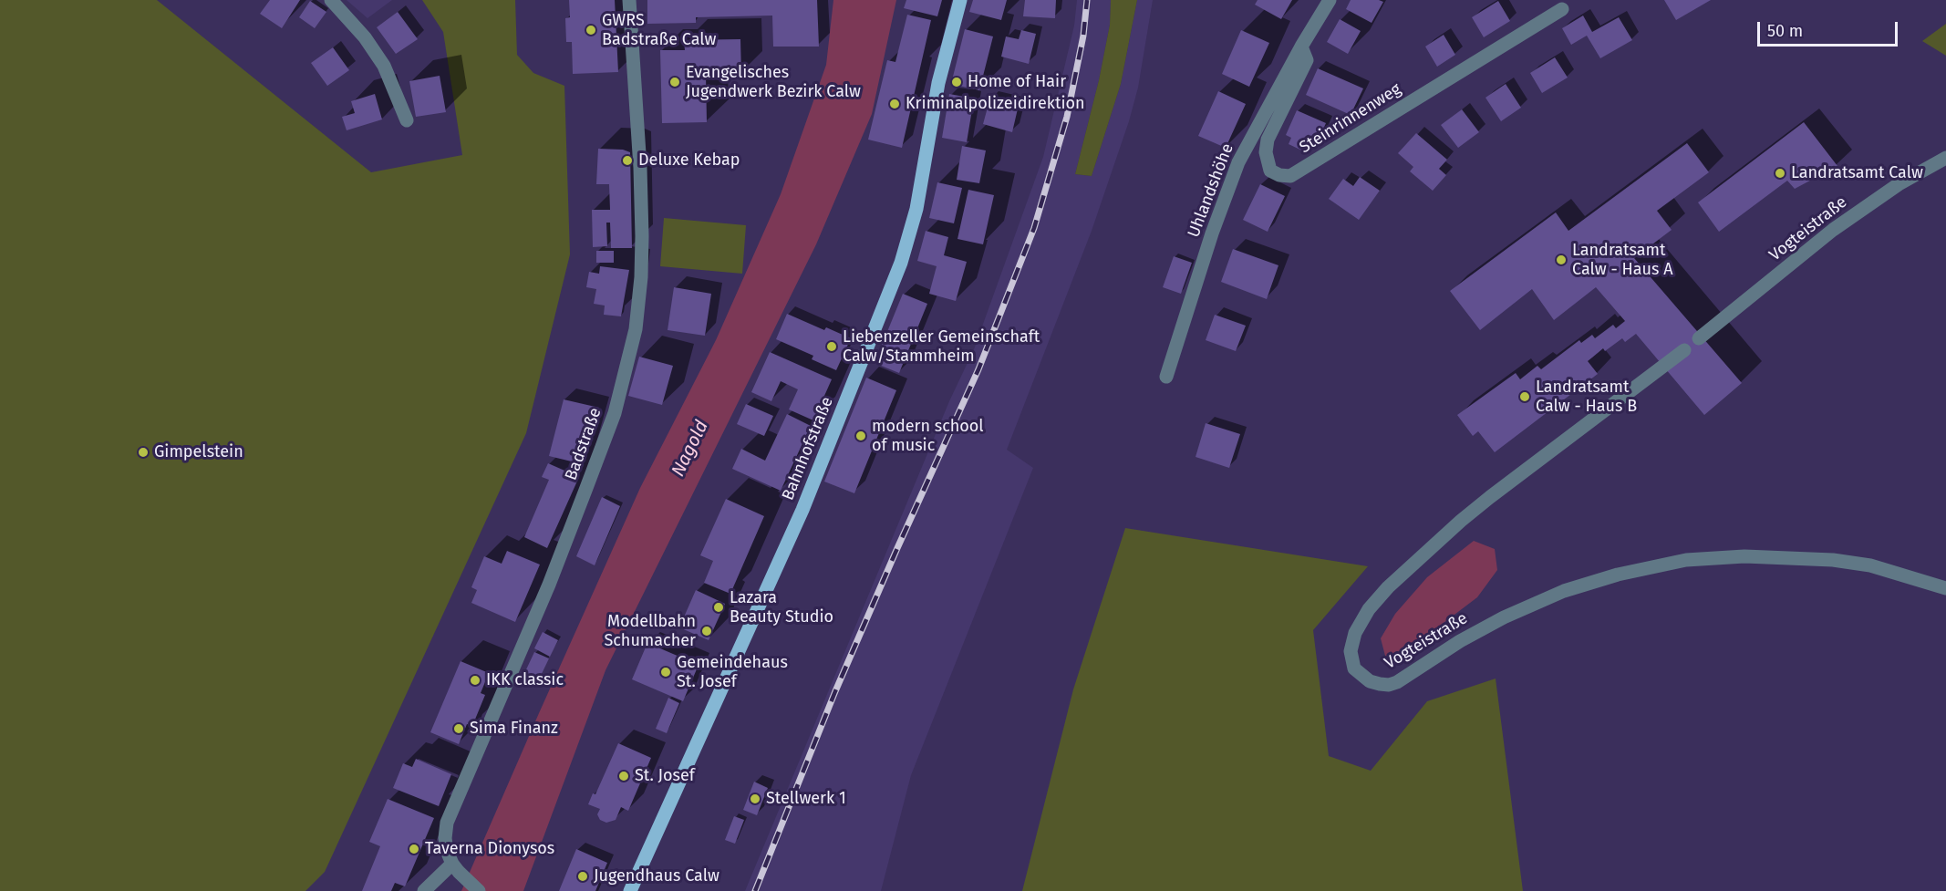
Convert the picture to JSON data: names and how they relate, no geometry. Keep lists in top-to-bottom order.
{
  "streets": {
    "main road": ["Bahnhofstraße"],
    "street": [
      "Steinrinnenweg",
      "Uhlandshöhe",
      "Vogteistraße",
      "Badstraße"
    ]
  },
  "crossings": [
    ["Steinrinnenweg", "Uhlandshöhe"]
  ],
  "water": ["Nagold"],
  "places": [
    "GWRS Badstraße Calw",
    "Evangelisches Jugendwerk Bezirk Calw",
    "Home of Hair",
    "Kriminalpolizeidirektion",
    "Deluxe Kebap",
    "Landratsamt Calw",
    "Landratsamt Calw - Haus A",
    "Liebenzeller Gemeinschaft Calw/Stammheim",
    "Landratsamt Calw - Haus B",
    "modern school of music",
    "Gimpelstein",
    "Lazara Beauty Studio",
    "Modellbahn Schumacher",
    "Gemeindehaus St. Josef",
    "IKK classic",
    "Sima Finanz",
    "St. Josef",
    "Stellwerk 1",
    "Taverna Dionysos",
    "Jugendhaus Calw"
  ],
  "scale_bar": "50 m"
}
